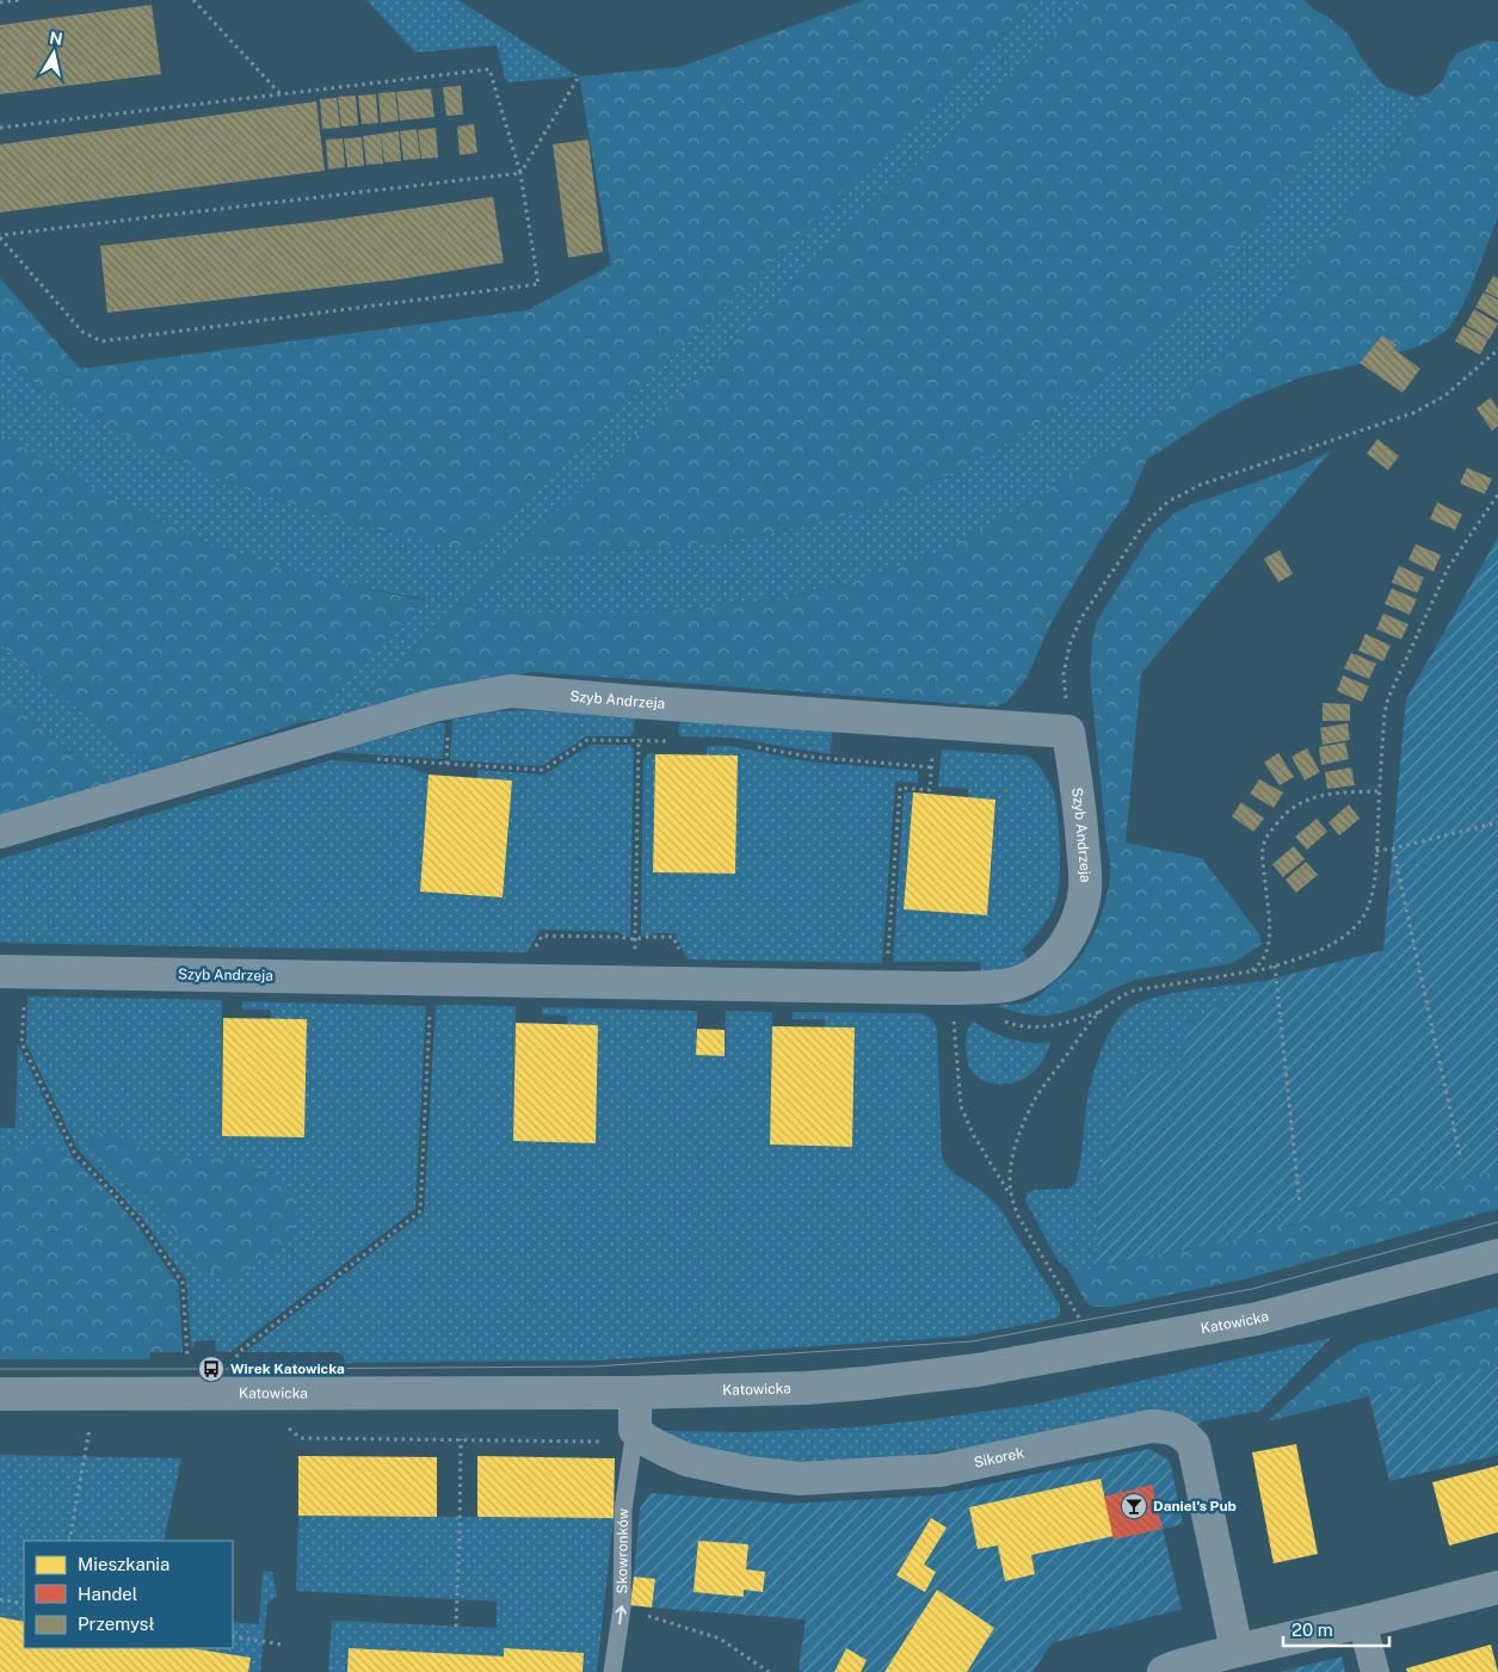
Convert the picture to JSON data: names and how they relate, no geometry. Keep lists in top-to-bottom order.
{
  "streets": {
    "street": ["Szyb Andrzeja", "Katowicka", "Sikorek"],
    "lane": ["Skowronków"]
  },
  "crossings": [
    ["Sikorek", "Skowronków"]
  ],
  "places": {
    "bus stop": ["Wirek Katowicka"],
    "bar": ["Daniel's Pub"]
  },
  "legend": ["Mieszkania", "Handel", "Przemysł"],
  "scale_bar": "20 m",
  "north": "top"
}
